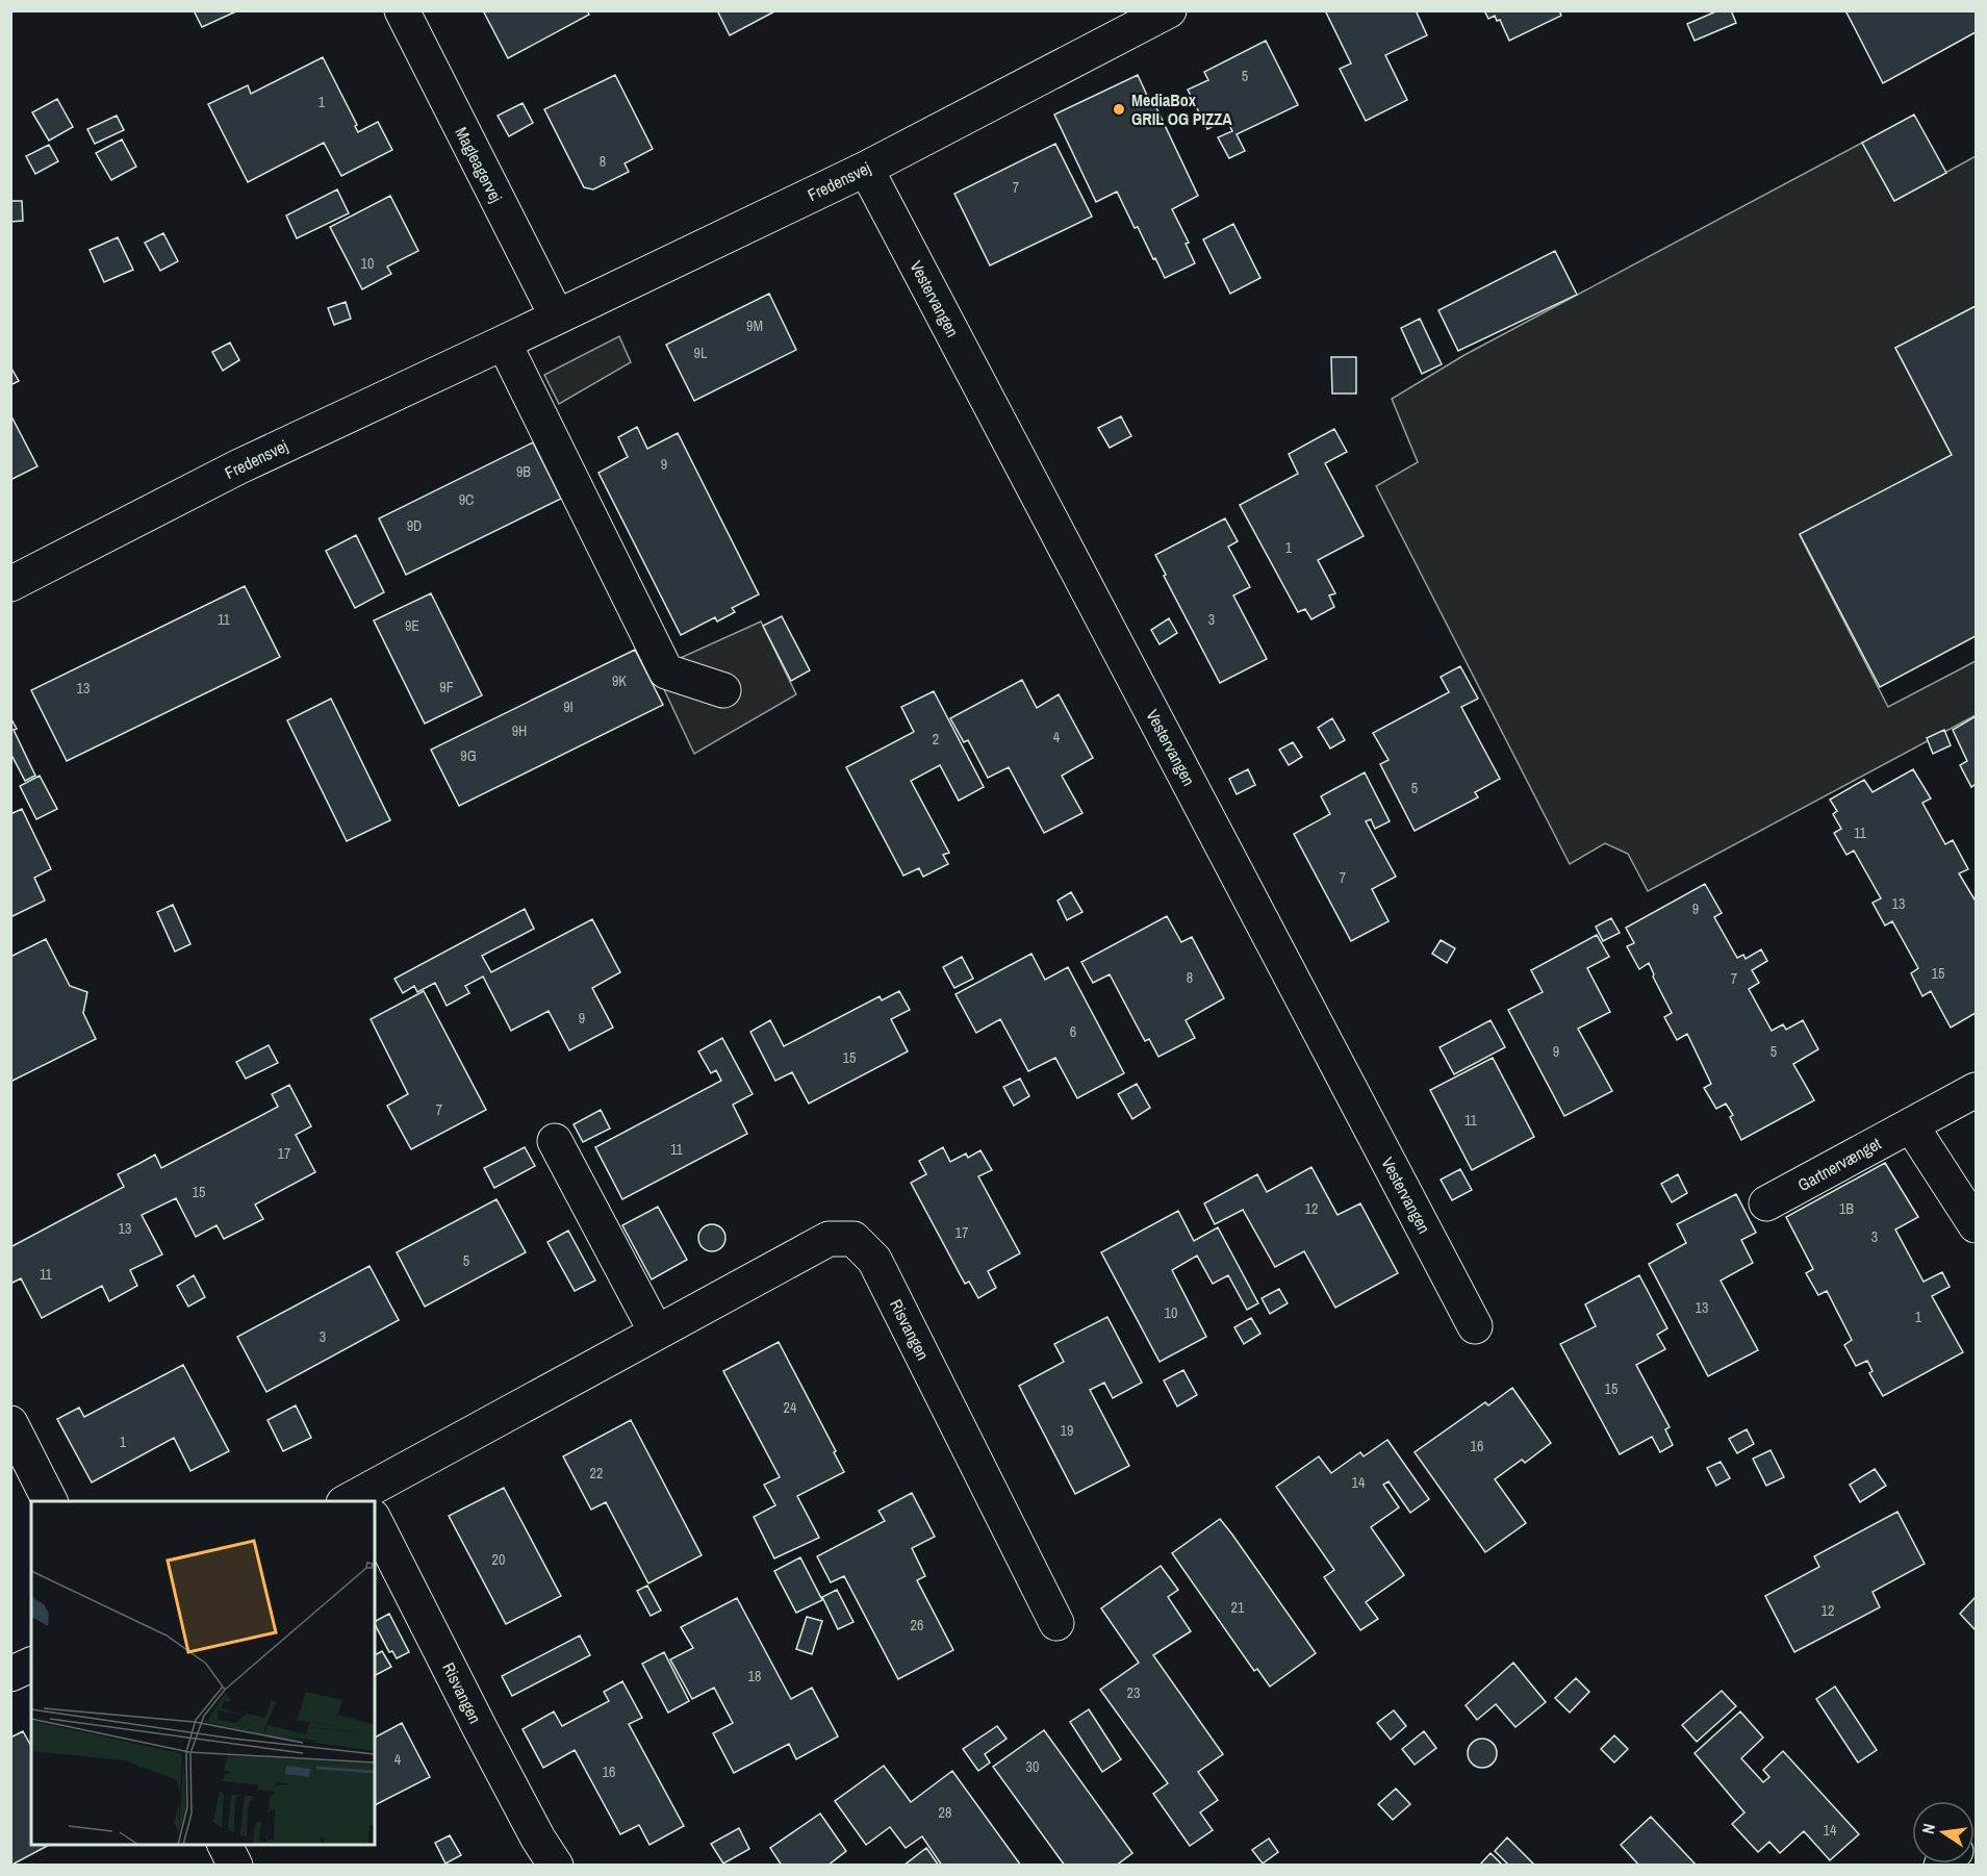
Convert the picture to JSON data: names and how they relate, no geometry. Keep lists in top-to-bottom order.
{
  "streets": {
    "street": [
      "Magleagervej",
      "Fredensvej",
      "Vestervangen",
      "Gartnervænget",
      "Risvangen"
    ]
  },
  "crossings": [
    ["Magleagervej", "Fredensvej"],
    ["Fredensvej", "Vestervangen"]
  ],
  "places": ["MediaBox GRIL OG PIZZA"],
  "house_numbers": [
    "5",
    "1",
    "8",
    "7",
    "10",
    "9M",
    "9L",
    "9",
    "9B",
    "9C",
    "9D",
    "1",
    "11",
    "3",
    "9E",
    "9K",
    "9F",
    "13",
    "9I",
    "9H",
    "4",
    "2",
    "9G",
    "5",
    "11",
    "7",
    "13",
    "9",
    "15",
    "8",
    "7",
    "9",
    "6",
    "9",
    "5",
    "15",
    "7",
    "11",
    "11",
    "17",
    "15",
    "12",
    "1B",
    "13",
    "17",
    "3",
    "5",
    "11",
    "13",
    "10",
    "1",
    "3",
    "15",
    "24",
    "19",
    "1",
    "16",
    "22",
    "14",
    "20",
    "21",
    "12",
    "26",
    "18",
    "23",
    "4",
    "30",
    "16",
    "28",
    "14"
  ],
  "north": "left"
}
